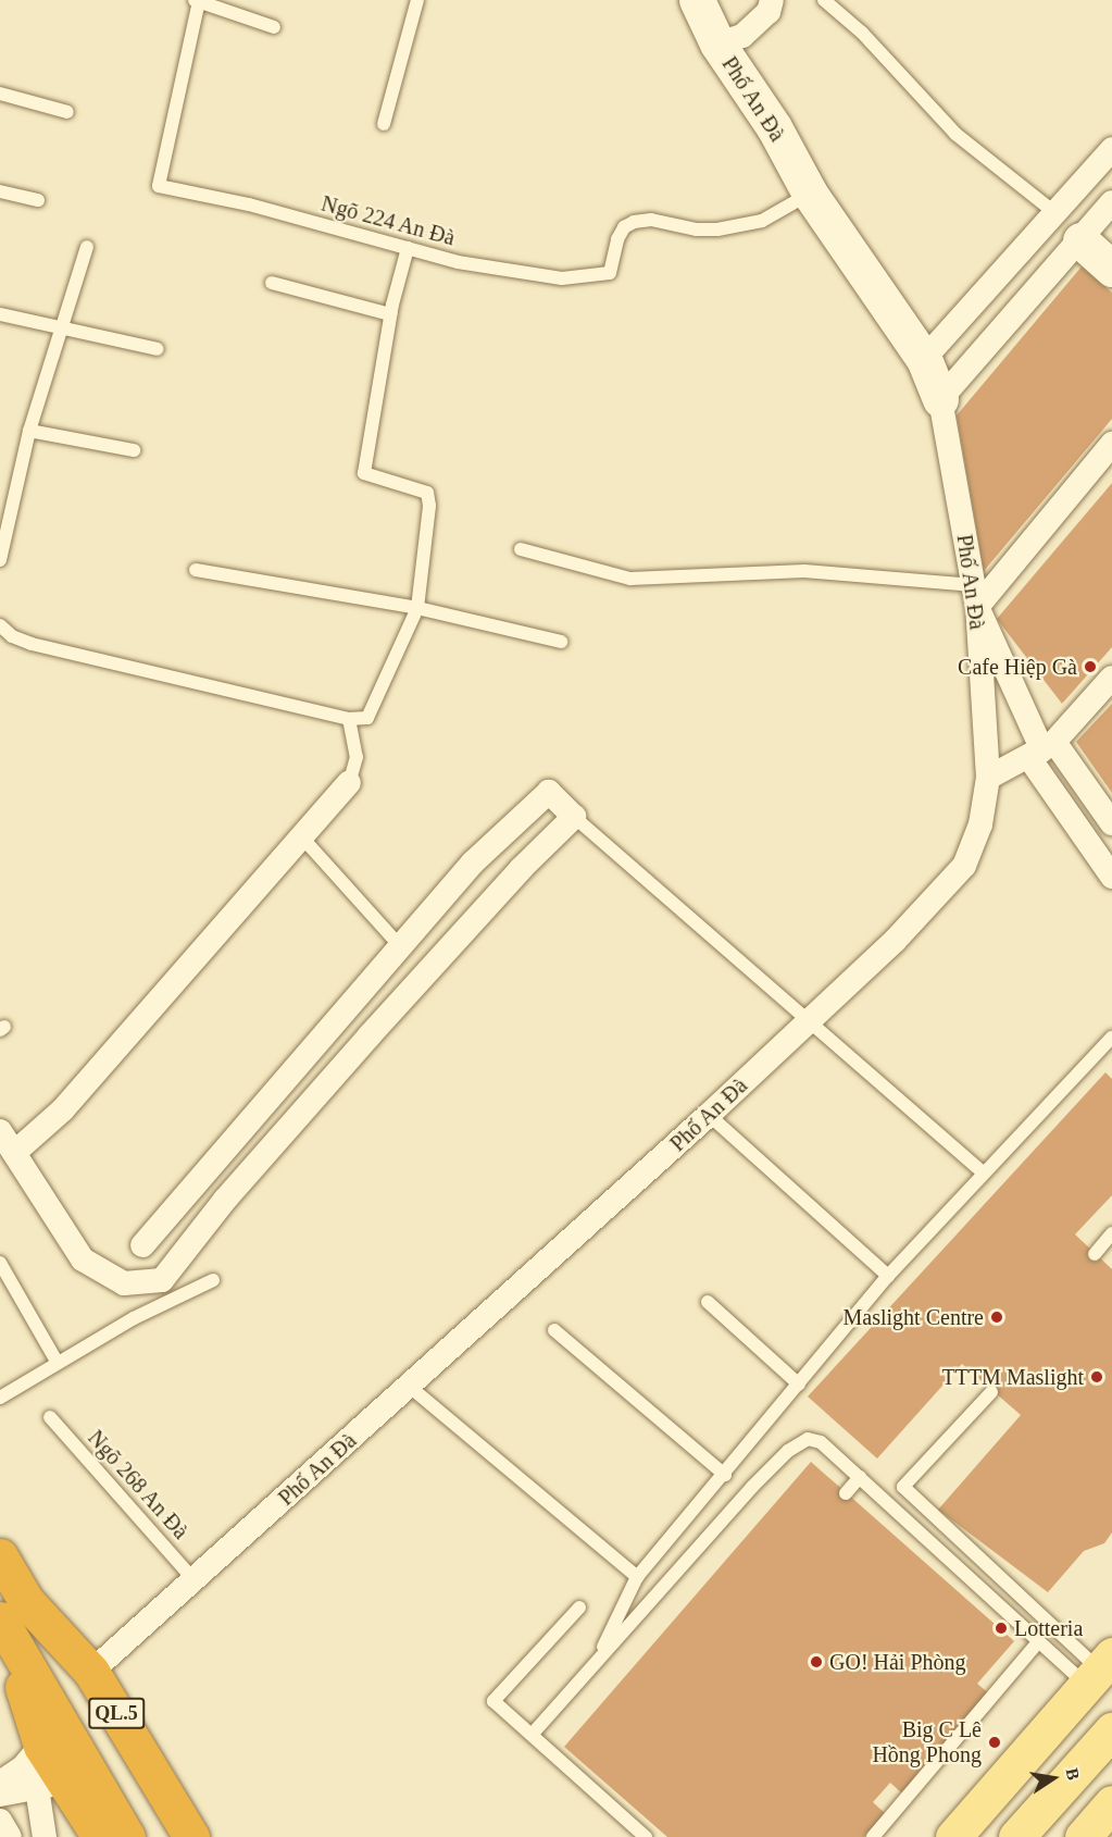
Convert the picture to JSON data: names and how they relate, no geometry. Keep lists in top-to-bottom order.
{
  "streets": {
    "highway": ["QL.5"],
    "street": ["Phố An Đà"],
    "lane": ["Ngõ 224 An Đà", "Ngõ 268 An Đà"]
  },
  "crossings": [
    ["Phố An Đà", "Ngõ 224 An Đà"],
    ["Phố An Đà", "Ngõ 268 An Đà"],
    ["Phố An Đà", "QL.5"]
  ],
  "places": [
    "Cafe Hiệp Gà",
    "Maslight Centre",
    "TTTM Maslight",
    "Lotteria",
    "GO! Hải Phòng",
    "Big C Lê Hồng Phong"
  ],
  "north": "right"
}
